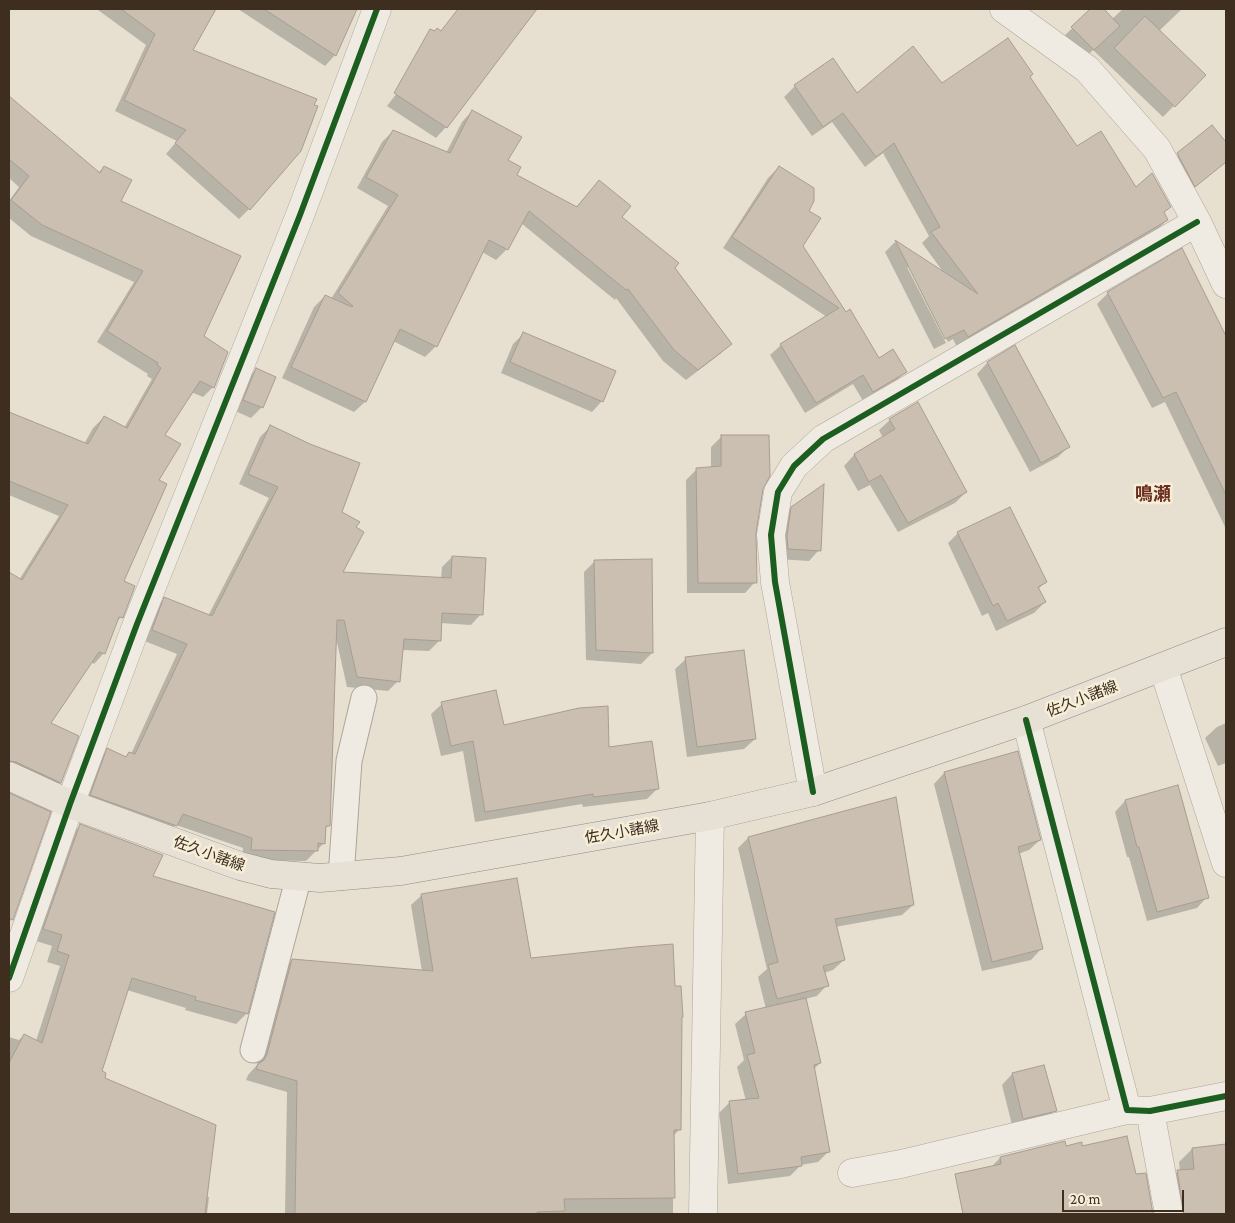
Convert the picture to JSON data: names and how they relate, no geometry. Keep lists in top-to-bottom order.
{
  "streets": {
    "main road": ["佐久小諸線"]
  },
  "districts": ["鳴瀬"],
  "scale_bar": "20 m"
}
